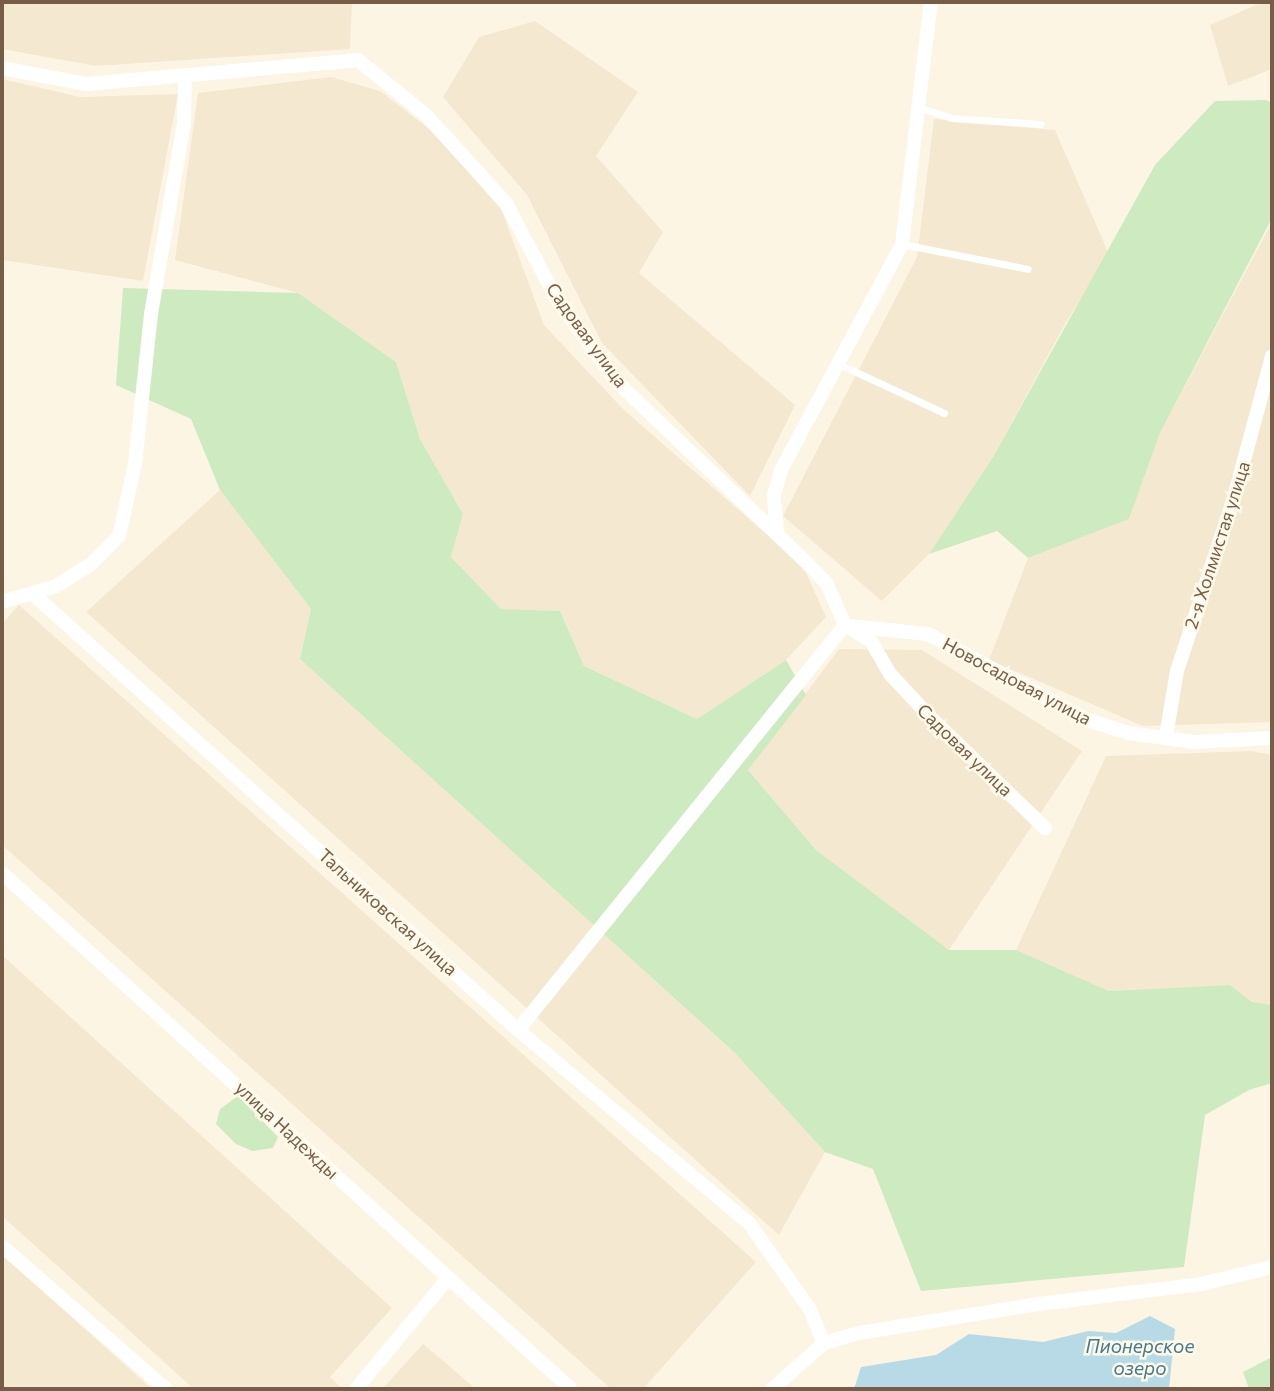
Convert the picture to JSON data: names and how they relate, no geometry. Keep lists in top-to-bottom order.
{
  "streets": {
    "street": [
      "Садовая улица",
      "2-я Холмистая улица",
      "Новосадовая улица",
      "Тальниковская улица",
      "улица Надежды"
    ]
  },
  "crossings": [
    ["Садовая улица", "Новосадовая улица"],
    ["2-я Холмистая улица", "Новосадовая улица"]
  ],
  "water": ["Пионерское озеро"]
}
